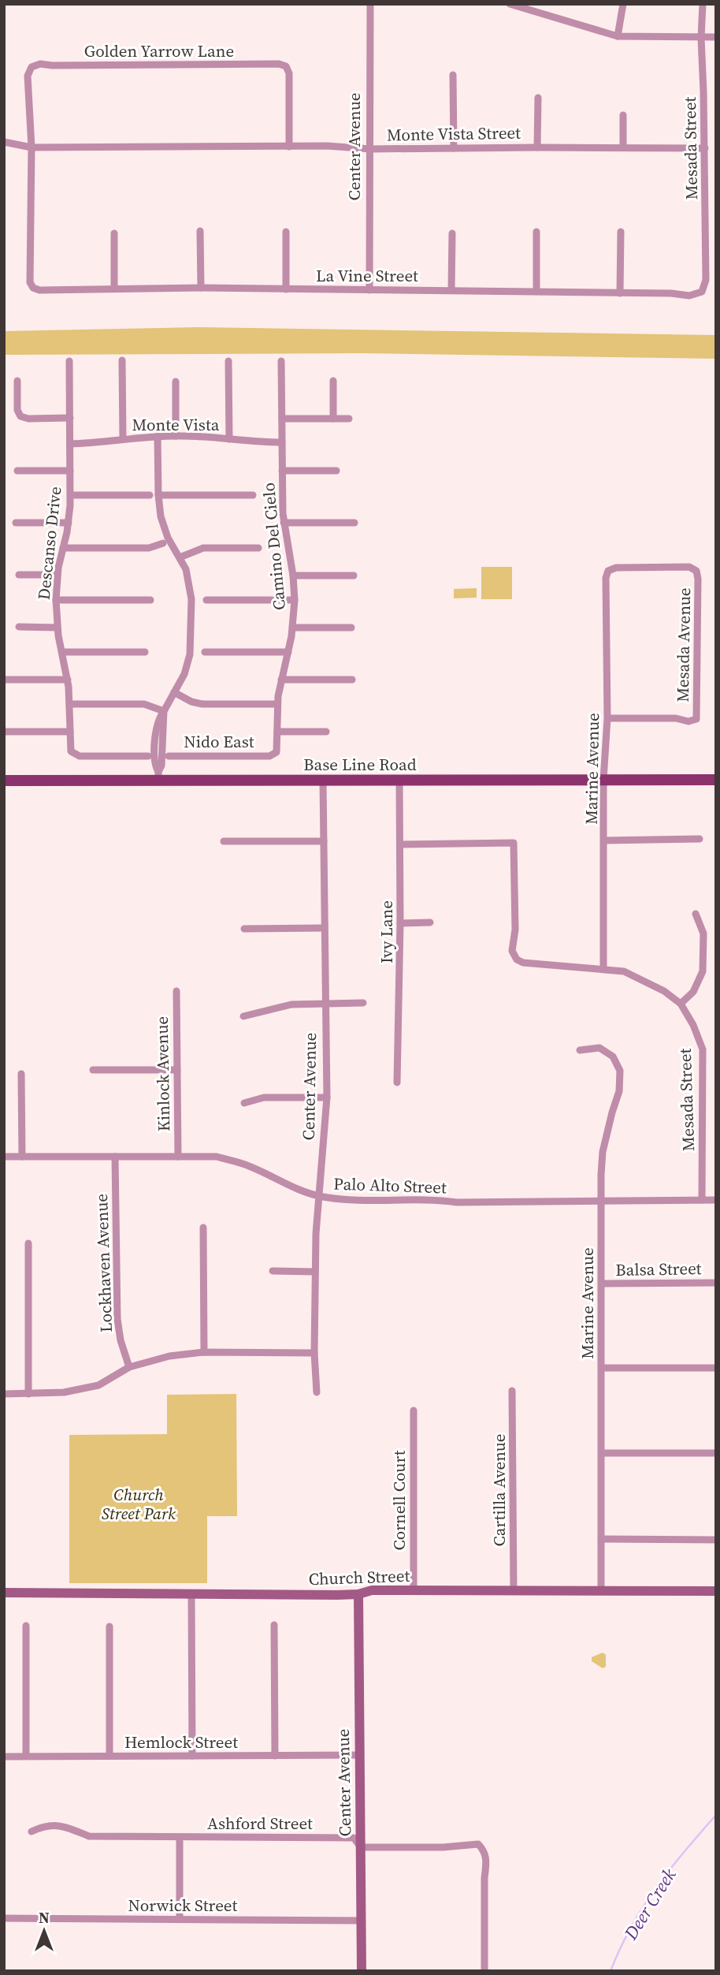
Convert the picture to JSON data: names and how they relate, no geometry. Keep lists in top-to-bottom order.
{
  "streets": {
    "main road": ["Base Line Road"],
    "street": [
      "Golden Yarrow Lane",
      "Monte Vista Street",
      "Center Avenue",
      "Mesada Street",
      "La Vine Street",
      "Monte Vista",
      "Descanso Drive",
      "Camino Del Cielo",
      "Mesada Avenue",
      "Nido East",
      "Marine Avenue",
      "Ivy Lane",
      "Kinlock Avenue",
      "Palo Alto Street",
      "Lockhaven Avenue",
      "Balsa Street",
      "Cartilla Avenue",
      "Cornell Court",
      "Church Street",
      "Hemlock Street",
      "Ashford Street",
      "Norwick Street"
    ]
  },
  "crossings": [
    ["Golden Yarrow Lane", "Monte Vista Street"],
    ["Golden Yarrow Lane", "La Vine Street"],
    ["Monte Vista Street", "Center Avenue"],
    ["Monte Vista Street", "Mesada Street"],
    ["Monte Vista Street", "La Vine Street"],
    ["Center Avenue", "La Vine Street"],
    ["Center Avenue", "Base Line Road"],
    ["Center Avenue", "Palo Alto Street"],
    ["Center Avenue", "Church Street"],
    ["Center Avenue", "Hemlock Street"],
    ["Center Avenue", "Ashford Street"],
    ["Center Avenue", "Norwick Street"],
    ["Mesada Street", "La Vine Street"],
    ["Mesada Street", "Palo Alto Street"],
    ["Monte Vista", "Descanso Drive"],
    ["Monte Vista", "Camino Del Cielo"],
    ["Camino Del Cielo", "Nido East"],
    ["Mesada Avenue", "Marine Avenue"],
    ["Base Line Road", "Marine Avenue"],
    ["Base Line Road", "Ivy Lane"],
    ["Marine Avenue", "Palo Alto Street"],
    ["Marine Avenue", "Balsa Street"],
    ["Marine Avenue", "Church Street"],
    ["Kinlock Avenue", "Palo Alto Street"],
    ["Palo Alto Street", "Lockhaven Avenue"],
    ["Cartilla Avenue", "Church Street"],
    ["Cornell Court", "Church Street"]
  ],
  "water": ["Deer Creek"],
  "parks": ["Church Street Park"],
  "north": "top"
}
